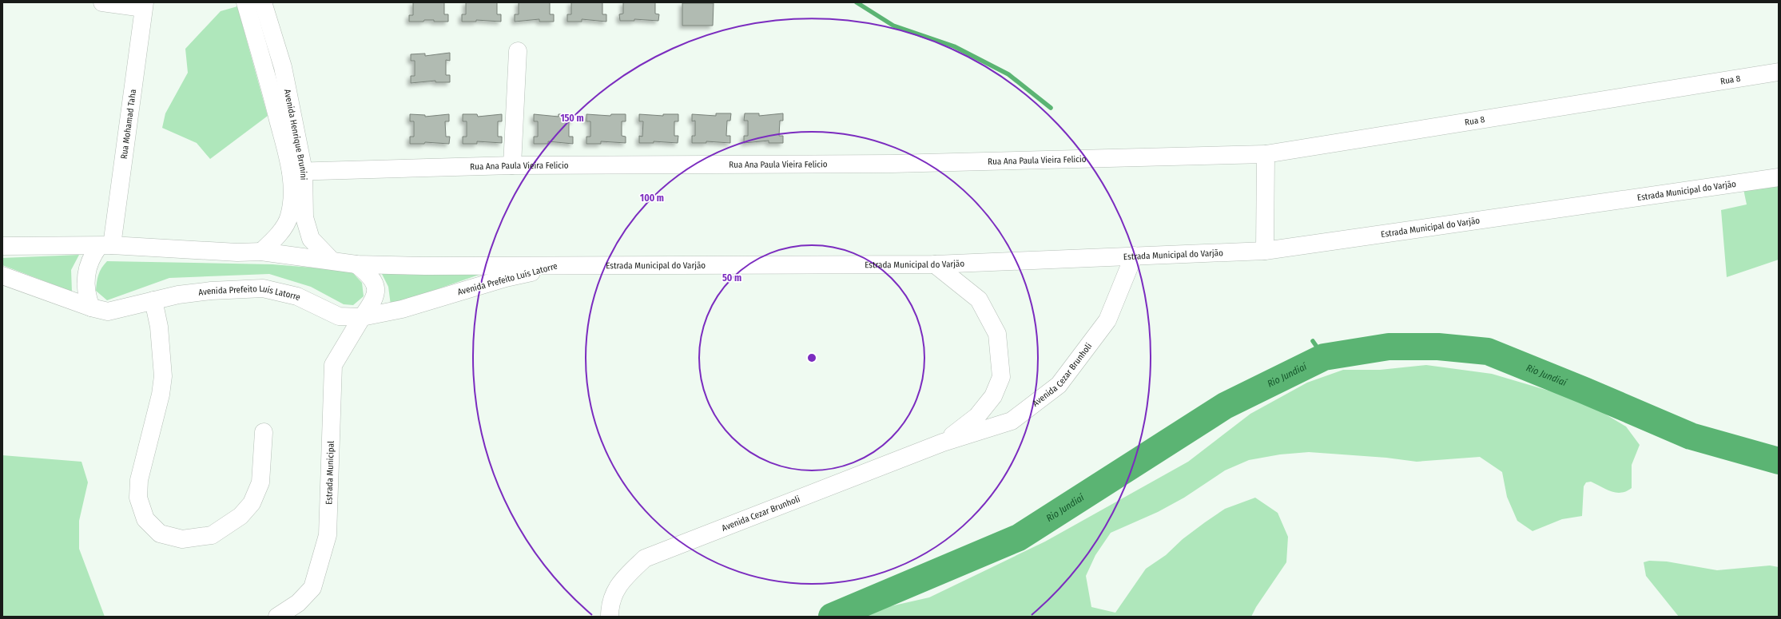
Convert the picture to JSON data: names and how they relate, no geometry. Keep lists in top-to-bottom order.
{
  "streets": {
    "main road": [
      "Rua 8",
      "Rua Mohamad Taha",
      "Avenida Henrique Brunini",
      "Rua Ana Paula Vieira Felicio",
      "Estrada Municipal do Varjão",
      "Avenida Prefeito Luís Latorre",
      "Avenida Cezar Brunholi",
      "Estrada Municipal"
    ]
  },
  "crossings": [
    ["Rua 8", "Rua Ana Paula Vieira Felicio"],
    ["Rua Mohamad Taha", "Avenida Prefeito Luís Latorre"],
    ["Avenida Henrique Brunini", "Rua Ana Paula Vieira Felicio"],
    ["Avenida Henrique Brunini", "Avenida Prefeito Luís Latorre"],
    ["Estrada Municipal do Varjão", "Avenida Prefeito Luís Latorre"],
    ["Estrada Municipal do Varjão", "Avenida Cezar Brunholi"],
    ["Avenida Prefeito Luís Latorre", "Estrada Municipal"]
  ],
  "water": ["Rio Jundiaí"],
  "rings": ["150 m", "100 m", "50 m"]
}
